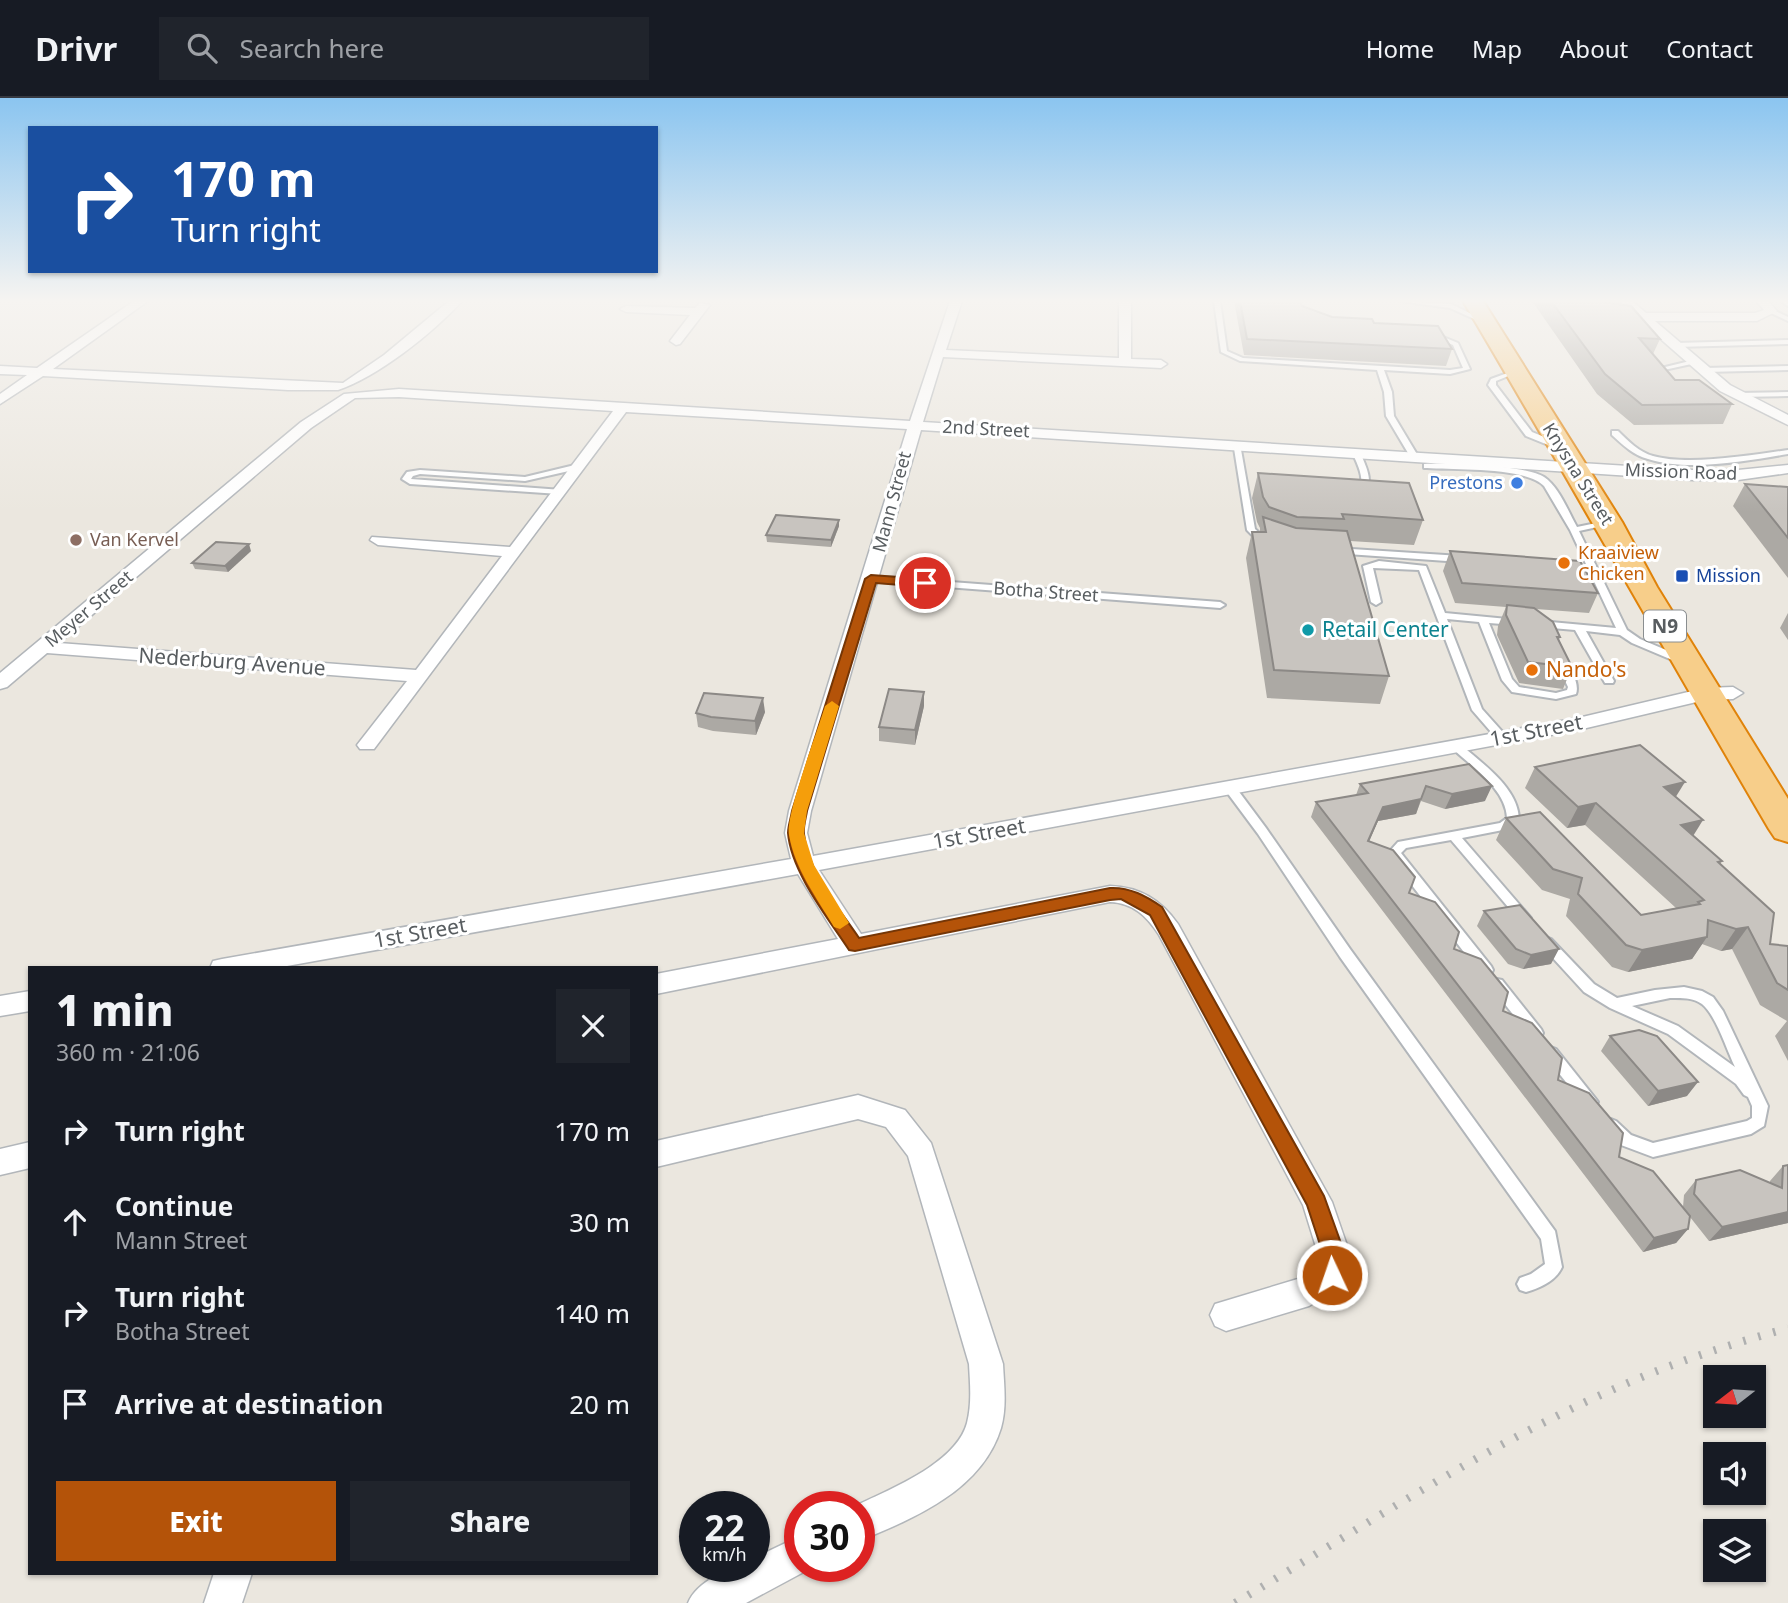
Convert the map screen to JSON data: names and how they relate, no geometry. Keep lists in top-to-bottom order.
{
  "streets": {
    "highway": ["Knysna Street", "N9"],
    "street": [
      "2nd Street",
      "Mission Road",
      "Mann Street",
      "Meyer Street",
      "Nederburg Avenue",
      "1st Street"
    ],
    "lane": ["Botha Street"]
  },
  "crossings": [
    ["2nd Street", "Mission Road"],
    ["2nd Street", "Knysna Street"],
    ["2nd Street", "Mann Street"],
    ["2nd Street", "Meyer Street"],
    ["Mission Road", "Knysna Street"],
    ["Knysna Street", "1st Street"],
    ["Mann Street", "Botha Street"],
    ["Mann Street", "1st Street"],
    ["Meyer Street", "Nederburg Avenue"]
  ],
  "places": {
    "other": [
      "Prestons",
      "Van Kervel",
      "Kraaiview Chicken",
      "Retail Center",
      "Nando's"
    ],
    "transit": ["Mission"]
  },
  "north": "left",
  "page": {
    "header": "Drivr",
    "search": "Search here",
    "nav": [
      "Home",
      "Map",
      "About",
      "Contact"
    ],
    "turn": ["170 m", "Turn right"],
    "heading": ["1 min", "360 m · 21:06"],
    "list": [
      {
        "name": "Turn right",
        "value": "170 m"
      },
      {
        "name": "Continue",
        "note": "Mann Street",
        "value": "30 m"
      },
      {
        "name": "Turn right",
        "note": "Botha Street",
        "value": "140 m"
      },
      {
        "name": "Arrive at destination",
        "value": "20 m"
      }
    ],
    "buttons": ["Exit", "Share"],
    "speed": "22 km/h",
    "limit": "30"
  }
}
